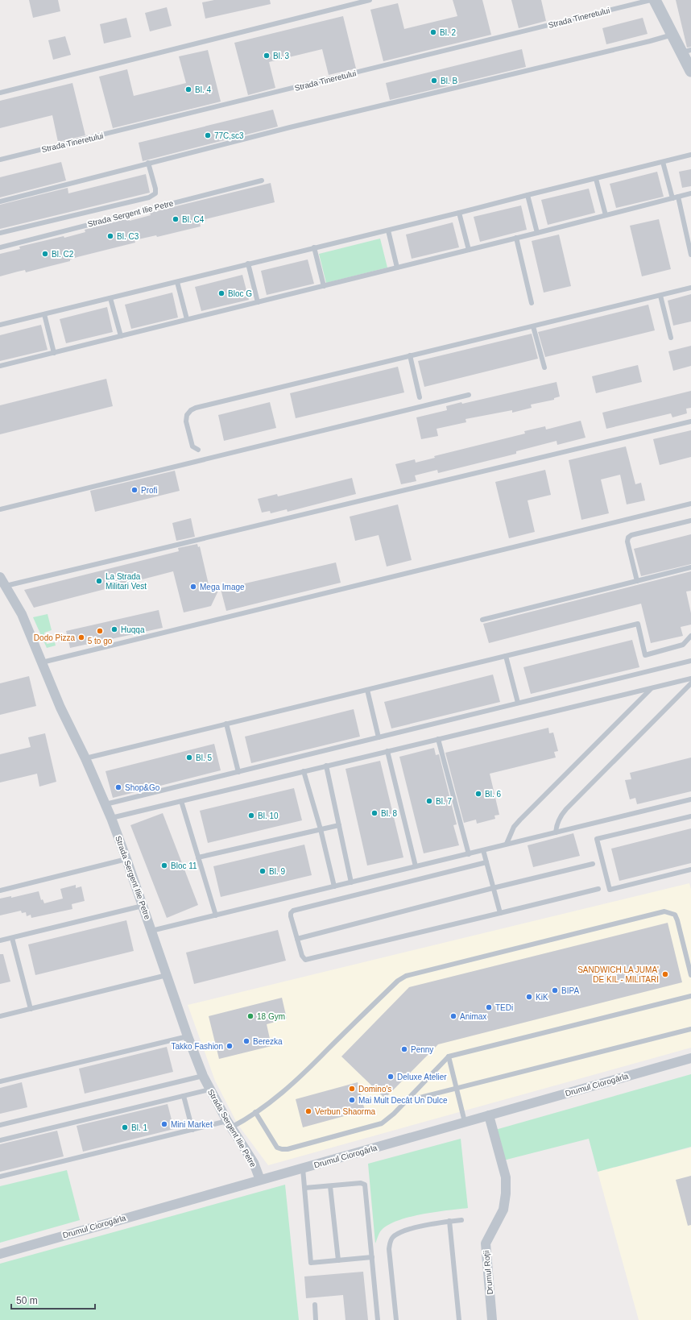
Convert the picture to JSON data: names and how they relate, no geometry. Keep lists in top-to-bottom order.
{
  "streets": {
    "street": ["Strada Sergent Ilie Petre", "Drumul Ciorogârla", "Drumul Roții"],
    "lane": ["Strada Tineretului"]
  },
  "crossings": [
    ["Strada Sergent Ilie Petre", "Drumul Ciorogârla"],
    ["Drumul Ciorogârla", "Drumul Roții"]
  ],
  "places": [
    "Bl. 2",
    "Bl. 3",
    "Bl. B",
    "Bl. 4",
    "77C,sc3",
    "Bl. C4",
    "Bl. C3",
    "Bl. C2",
    "Bloc G",
    "Profi",
    "La Strada Militari Vest",
    "Mega Image",
    "Huqqa",
    "5 to go",
    "Dodo Pizza",
    "Bl. 5",
    "Shop&Go",
    "Bl. 6",
    "Bl. 7",
    "Bl. 8",
    "Bl. 10",
    "Bloc 11",
    "Bl. 9",
    "SANDWICH LA JUMA' DE KIL - MILITARI",
    "BIPA",
    "KiK",
    "TEDi",
    "18 Gym",
    "Animax",
    "Berezka",
    "Takko Fashion",
    "Penny",
    "Deluxe Atelier",
    "Domino's",
    "Mai Mult Decât Un Dulce",
    "Verbun Shaorma",
    "Mini Market",
    "Bl. 1"
  ],
  "scale_bar": "50 m"
}
